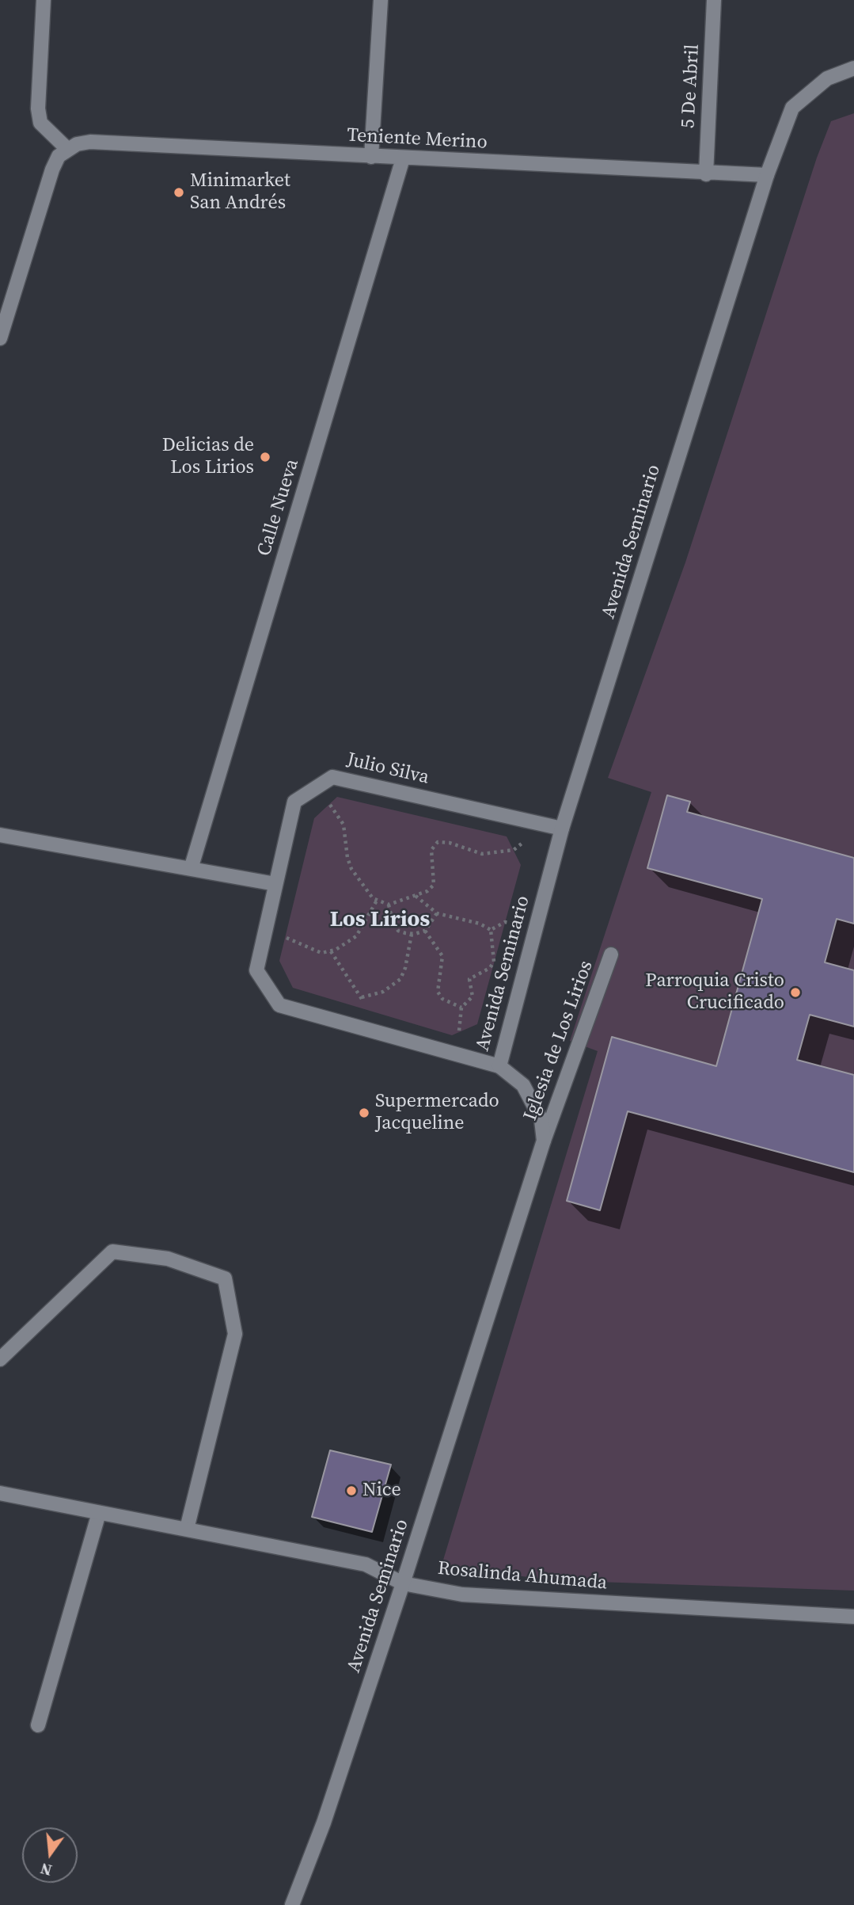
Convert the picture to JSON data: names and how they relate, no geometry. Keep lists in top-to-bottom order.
{
  "streets": {
    "street": [
      "5 De Abril",
      "Teniente Merino",
      "Calle Nueva",
      "Avenida Seminario",
      "Julio Silva",
      "Iglesia de Los Lirios",
      "Rosalinda Ahumada"
    ]
  },
  "crossings": [
    ["5 De Abril", "Teniente Merino"],
    ["Teniente Merino", "Calle Nueva"],
    ["Teniente Merino", "Avenida Seminario"],
    ["Avenida Seminario", "Julio Silva"],
    ["Avenida Seminario", "Iglesia de Los Lirios"],
    ["Avenida Seminario", "Rosalinda Ahumada"]
  ],
  "districts": ["Los Lirios"],
  "places": [
    "Minimarket San Andrés",
    "Delicias de Los Lirios",
    "Parroquia Cristo Crucificado",
    "Supermercado Jacqueline",
    "Nice"
  ],
  "north": "bottom"
}
